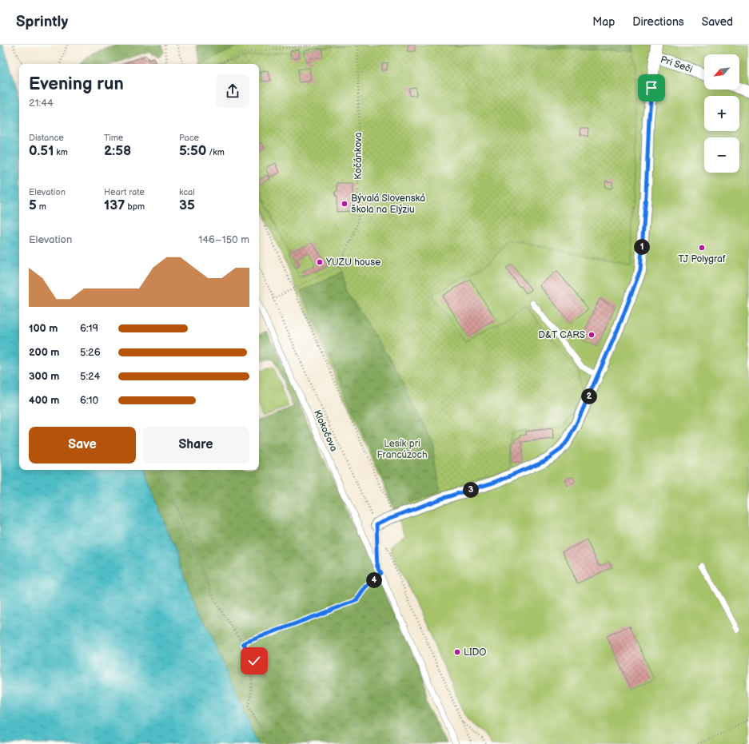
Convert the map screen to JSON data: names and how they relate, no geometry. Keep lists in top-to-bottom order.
{
  "streets": {
    "street": ["Pri Seči"],
    "lane": ["Klokočova"],
    "path": ["Kočánkova"]
  },
  "crossings": [
    ["Kočánkova", "Klokočova"]
  ],
  "parks": ["Lesík pri Francúzoch"],
  "places": [
    "Bývalá Slovenská škola na Elýziu",
    "TJ Polygraf",
    "YUZU house",
    "D&T CARS",
    "LIDO"
  ],
  "north": "bottom left",
  "page": {
    "header": "Sprintly",
    "nav": ["Map", "Directions", "Saved"],
    "map_buttons": ["+", "−"],
    "heading": ["Evening run", "21:44"],
    "stats": [
      ["Distance", "0.51 km"],
      ["Time", "2:58"],
      ["Pace", "5:50 /km"],
      ["Elevation", "5 m"],
      ["Heart rate", "137 bpm"],
      ["kcal", "35"]
    ],
    "chart": ["Elevation", "146–150 m"],
    "pins": [
      "1",
      "2",
      "3",
      "4"
    ],
    "list": [
      {
        "name": "100 m",
        "note": "6:19"
      },
      {
        "name": "200 m",
        "note": "5:26"
      },
      {
        "name": "300 m",
        "note": "5:24"
      },
      {
        "name": "400 m",
        "note": "6:10"
      }
    ],
    "buttons": ["Save", "Share"]
  }
}
